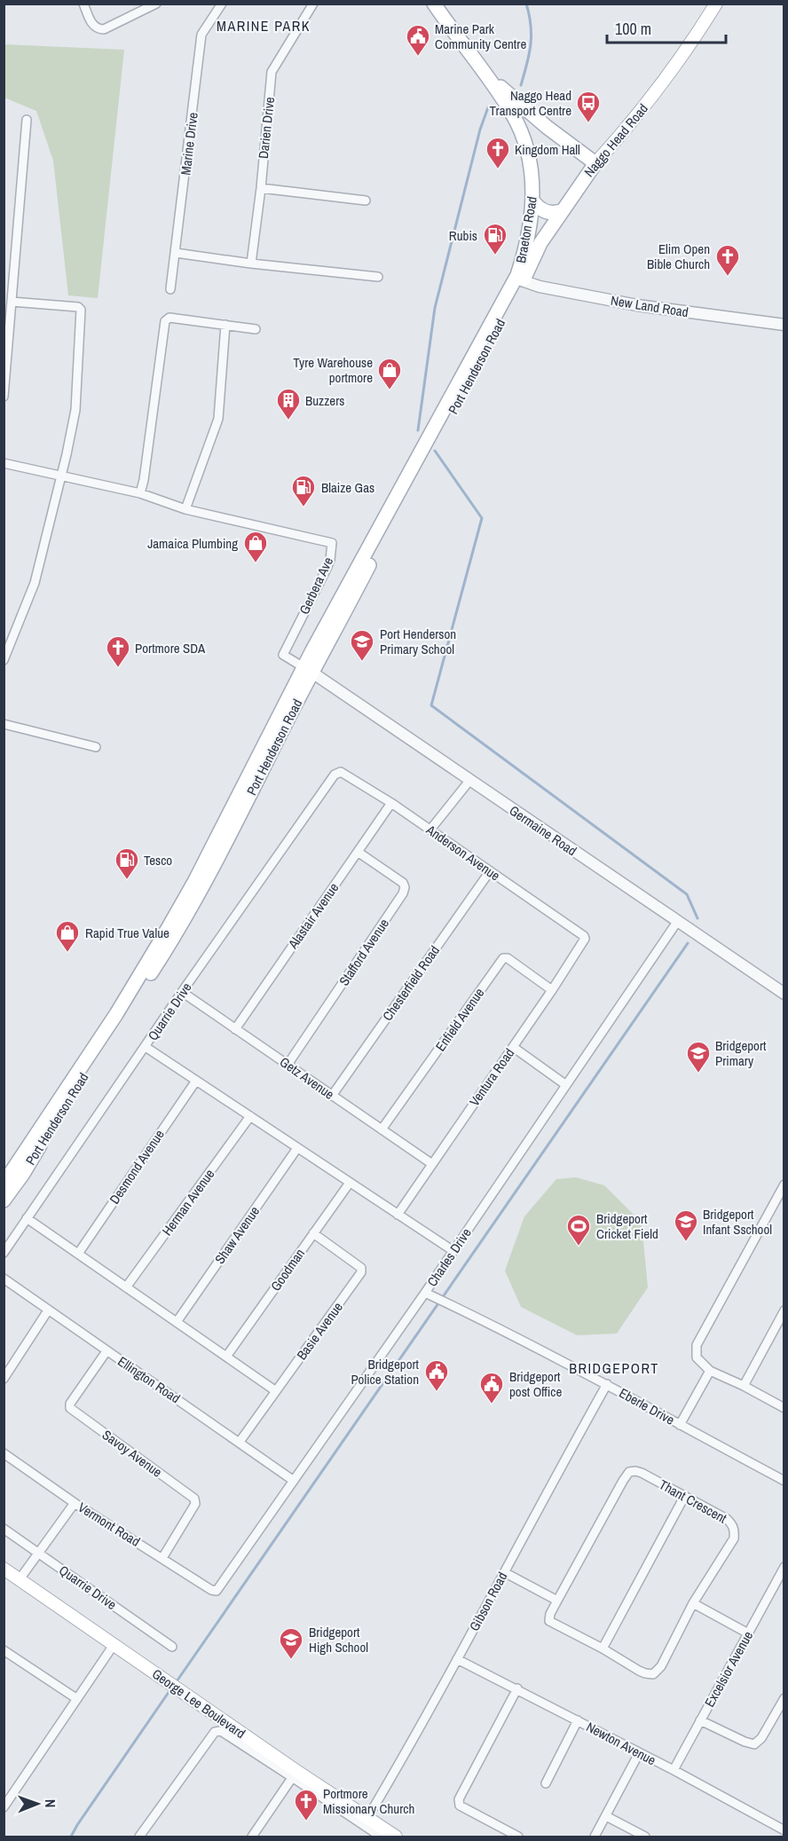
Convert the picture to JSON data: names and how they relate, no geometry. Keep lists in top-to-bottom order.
{
  "streets": {
    "main road": [
      "Naggo Head Road",
      "Braeton Road",
      "Port Henderson Road",
      "George Lee Boulevard"
    ],
    "street": [
      "Darien Drive",
      "Marine Drive",
      "New Land Road",
      "Gerbera Ave",
      "Germaine Road",
      "Anderson Avenue",
      "Alastair Avenue",
      "Stafford Avenue",
      "Chesterfield Road",
      "Quarrie Drive",
      "Enfield Avenue",
      "Ventura Road",
      "Getz Avenue",
      "Desmond Avenue",
      "Herman Avenue",
      "Shaw Avenue",
      "Charles Drive",
      "Goodman",
      "Basie Avenue",
      "Ellington Road",
      "Eberle Drive",
      "Savoy Avenue",
      "Thant Crescent",
      "Vermont Road",
      "Gibson Road",
      "Excelsior Avenue",
      "Newton Avenue"
    ]
  },
  "crossings": [
    ["Naggo Head Road", "Braeton Road"],
    ["Naggo Head Road", "New Land Road"],
    ["Naggo Head Road", "Port Henderson Road"],
    ["Braeton Road", "New Land Road"],
    ["Braeton Road", "Port Henderson Road"],
    ["New Land Road", "Port Henderson Road"],
    ["Port Henderson Road", "Gerbera Ave"],
    ["Port Henderson Road", "Germaine Road"],
    ["Gerbera Ave", "Germaine Road"],
    ["Germaine Road", "Charles Drive"],
    ["Anderson Avenue", "Alastair Avenue"],
    ["Anderson Avenue", "Chesterfield Road"],
    ["Anderson Avenue", "Quarrie Drive"],
    ["Anderson Avenue", "Ventura Road"],
    ["Alastair Avenue", "Stafford Avenue"],
    ["Alastair Avenue", "Getz Avenue"],
    ["Stafford Avenue", "Getz Avenue"],
    ["Chesterfield Road", "Getz Avenue"],
    ["Quarrie Drive", "Getz Avenue"],
    ["Enfield Avenue", "Ventura Road"],
    ["Enfield Avenue", "Getz Avenue"],
    ["Ventura Road", "Getz Avenue"],
    ["Charles Drive", "Ellington Road"],
    ["Charles Drive", "Eberle Drive"],
    ["Charles Drive", "Vermont Road"],
    ["Goodman", "Basie Avenue"],
    ["Basie Avenue", "Ellington Road"],
    ["Ellington Road", "Savoy Avenue"],
    ["Eberle Drive", "Gibson Road"],
    ["Savoy Avenue", "Vermont Road"],
    ["Gibson Road", "George Lee Boulevard"],
    ["Gibson Road", "Newton Avenue"],
    ["Excelsior Avenue", "Newton Avenue"]
  ],
  "districts": ["MARINE PARK", "BRIDGEPORT"],
  "places": {
    "public building": ["Marine Park Community Centre", "Bridgeport Police Station", "Bridgeport post Office"],
    "bus stop": ["Naggo Head Transport Centre"],
    "church": [
      "Kingdom Hall",
      "Elim Open Bible Church",
      "Portmore SDA",
      "Portmore Missionary Church"
    ],
    "fuel station": ["Rubis", "Blaize Gas", "Tesco"],
    "shop": ["Tyre Warehouse portmore", "Jamaica Plumbing", "Rapid True Value"],
    "building": ["Buzzers"],
    "school or university": [
      "Port Henderson Primary School",
      "Bridgeport Primary",
      "Bridgeport Infant Sschool",
      "Bridgeport High School"
    ],
    "sports": ["Bridgeport Cricket Field"]
  },
  "scale_bar": "100 m",
  "north": "right"
}
